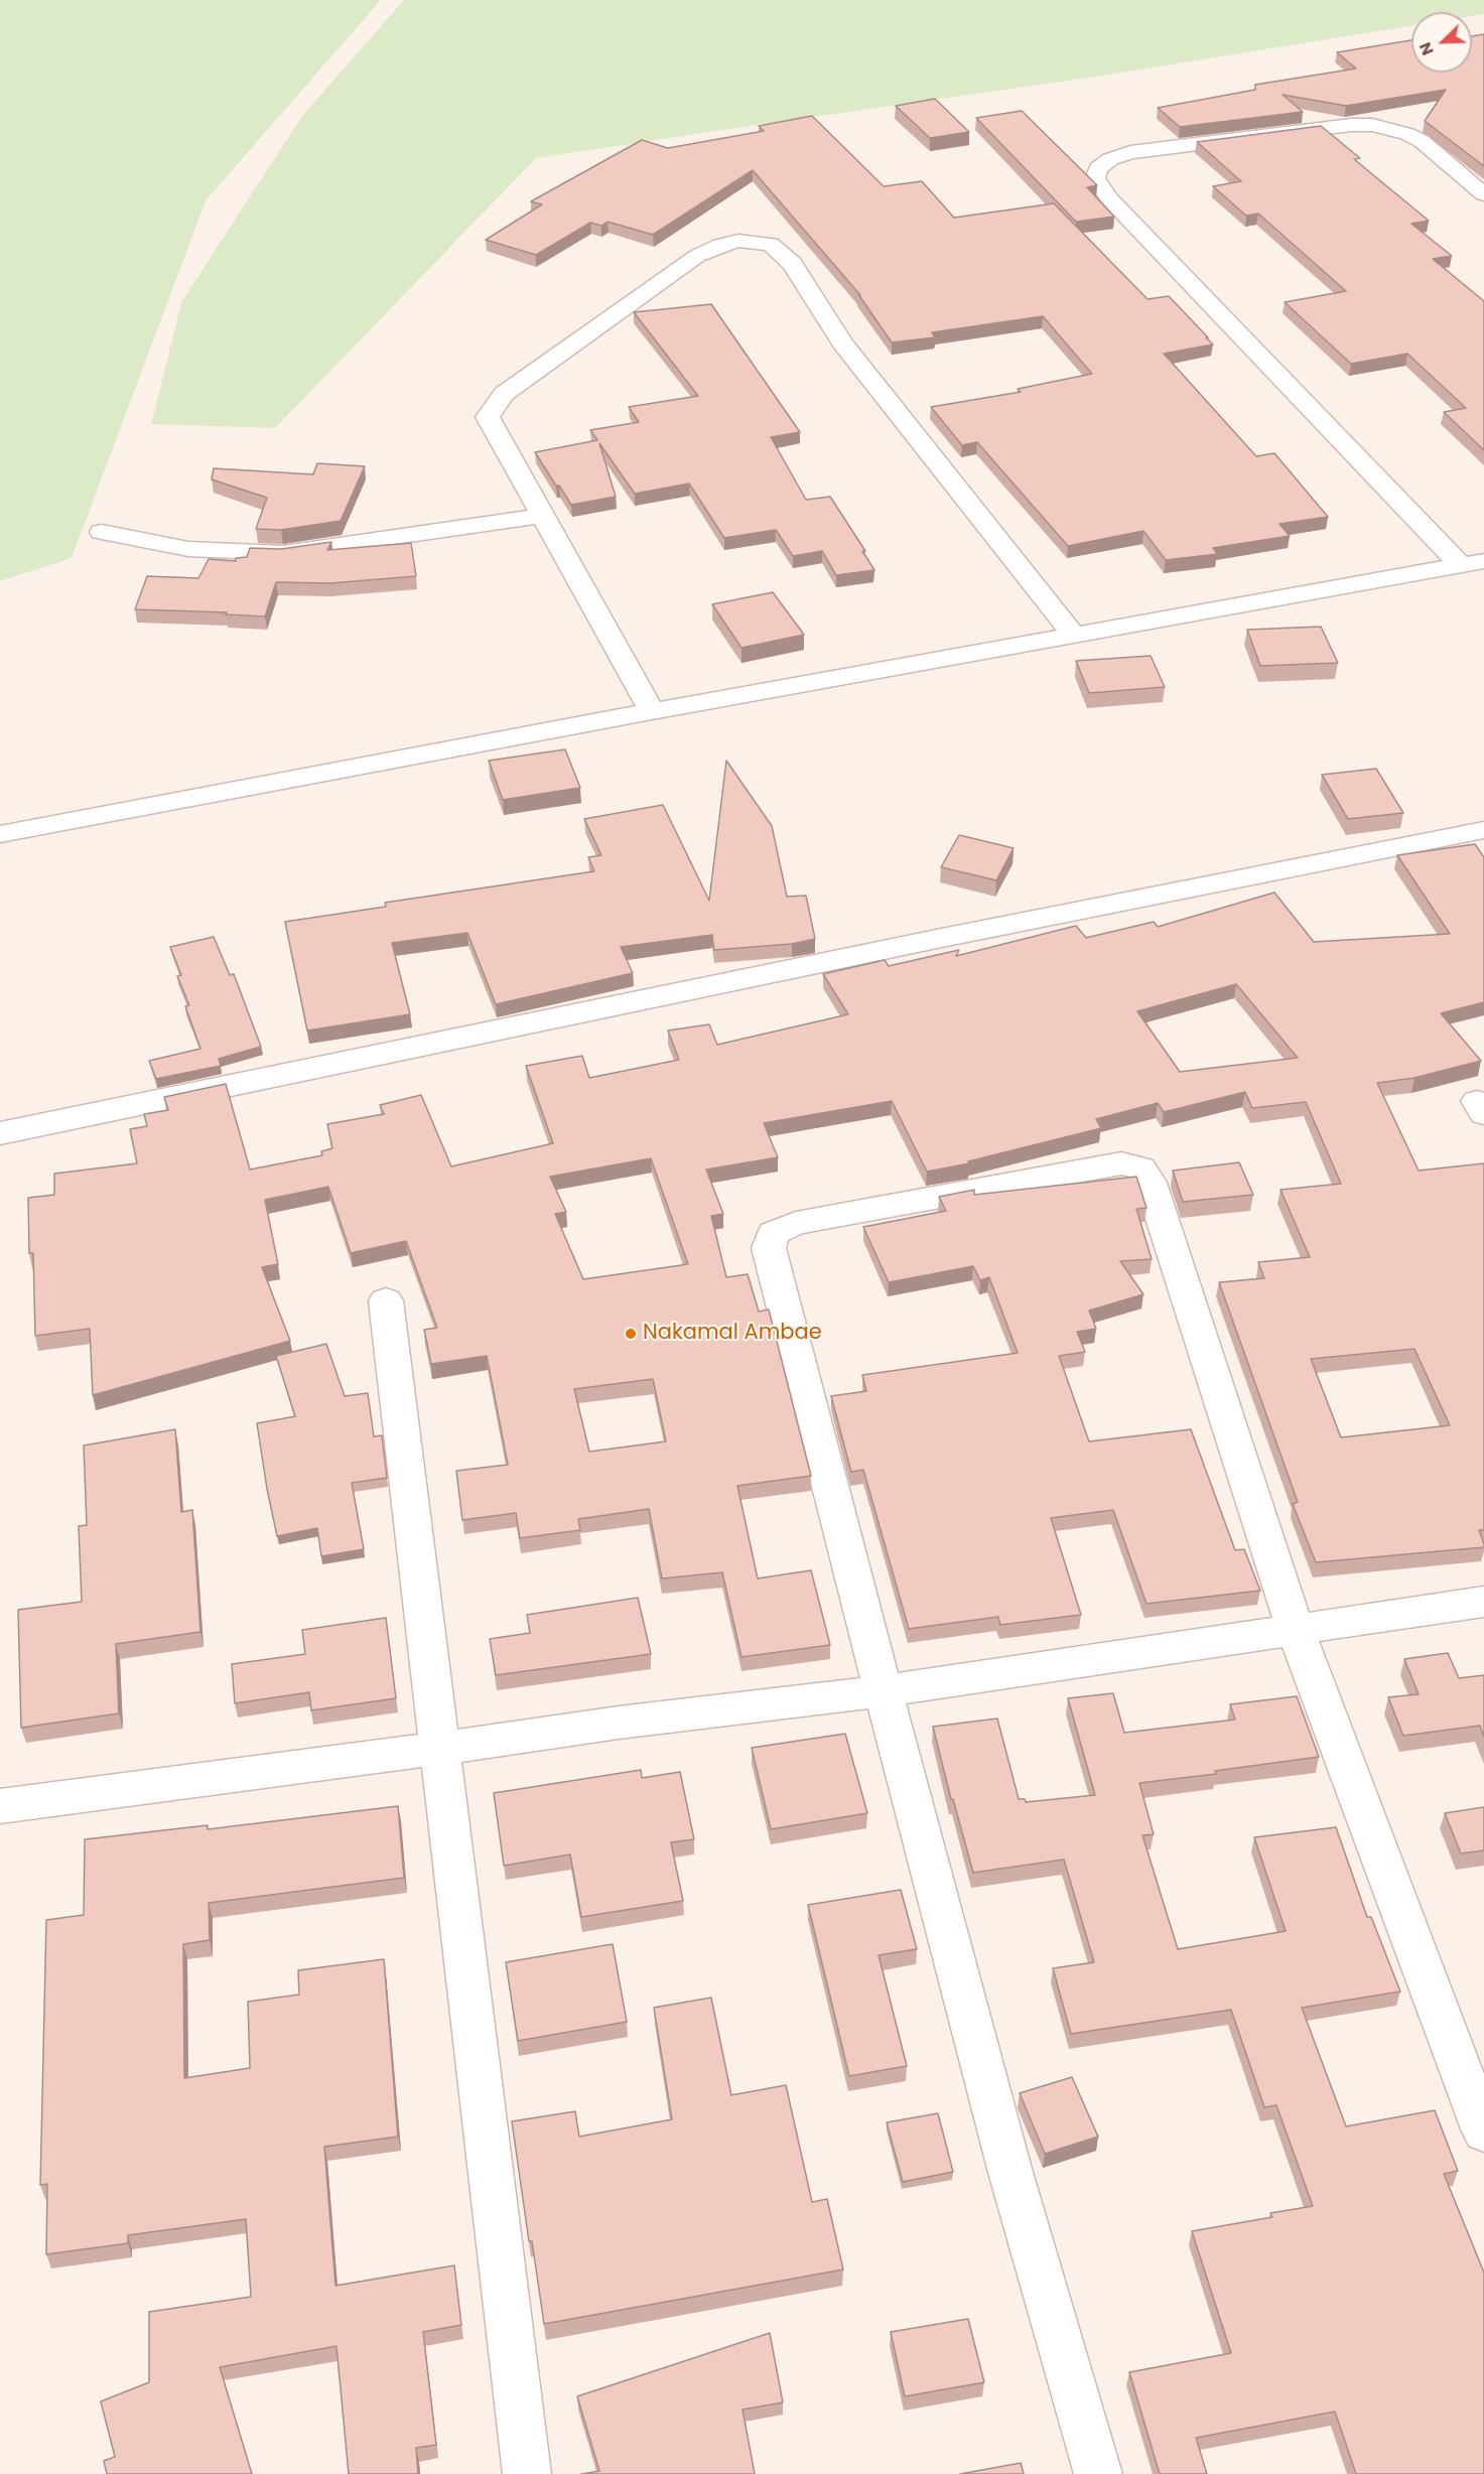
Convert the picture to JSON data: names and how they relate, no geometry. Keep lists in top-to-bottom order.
{
  "places": ["Nakamal Ambae"],
  "north": "bottom left"
}
